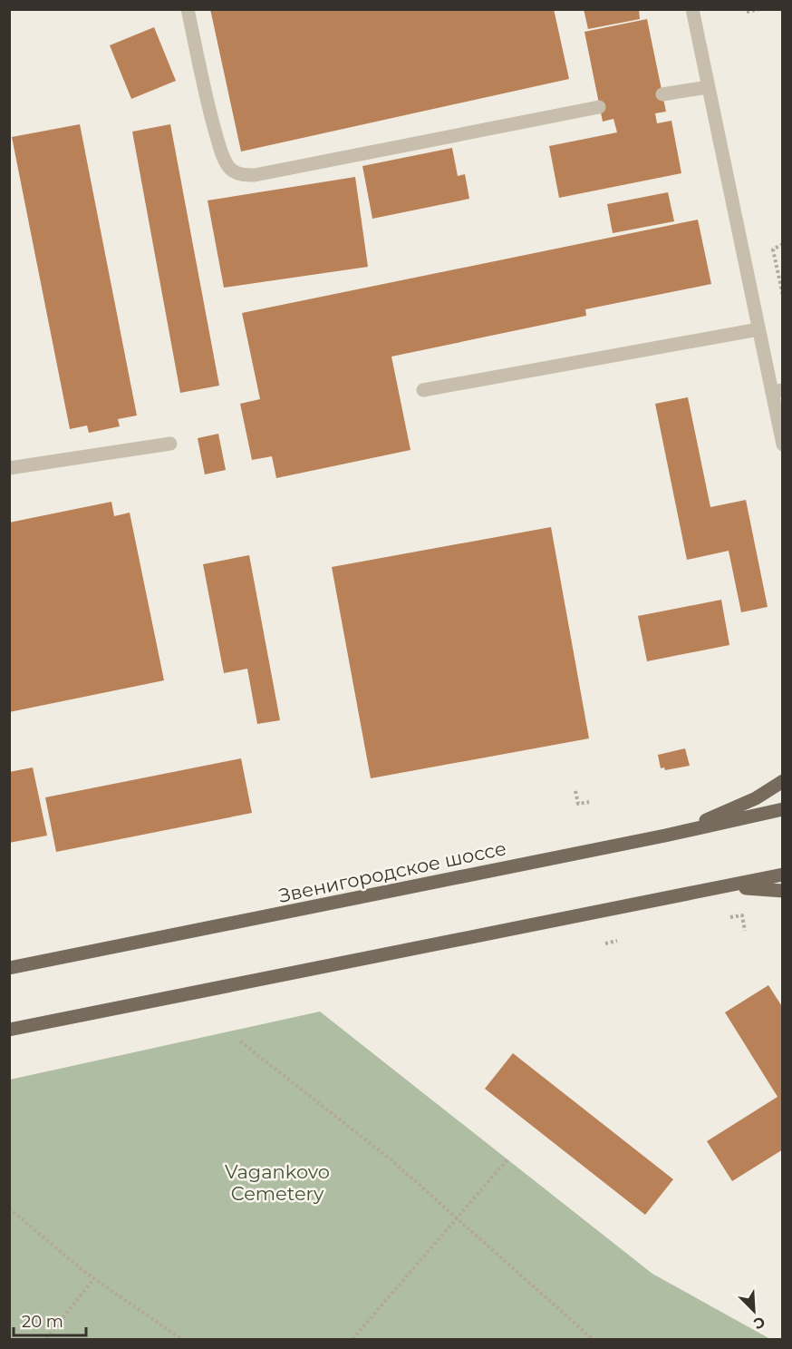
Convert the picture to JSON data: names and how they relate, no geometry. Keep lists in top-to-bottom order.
{
  "streets": {
    "main road": ["Звенигородское шоссе"]
  },
  "parks": ["Vagankovo Cemetery"],
  "scale_bar": "20 m",
  "north": "bottom right"
}
